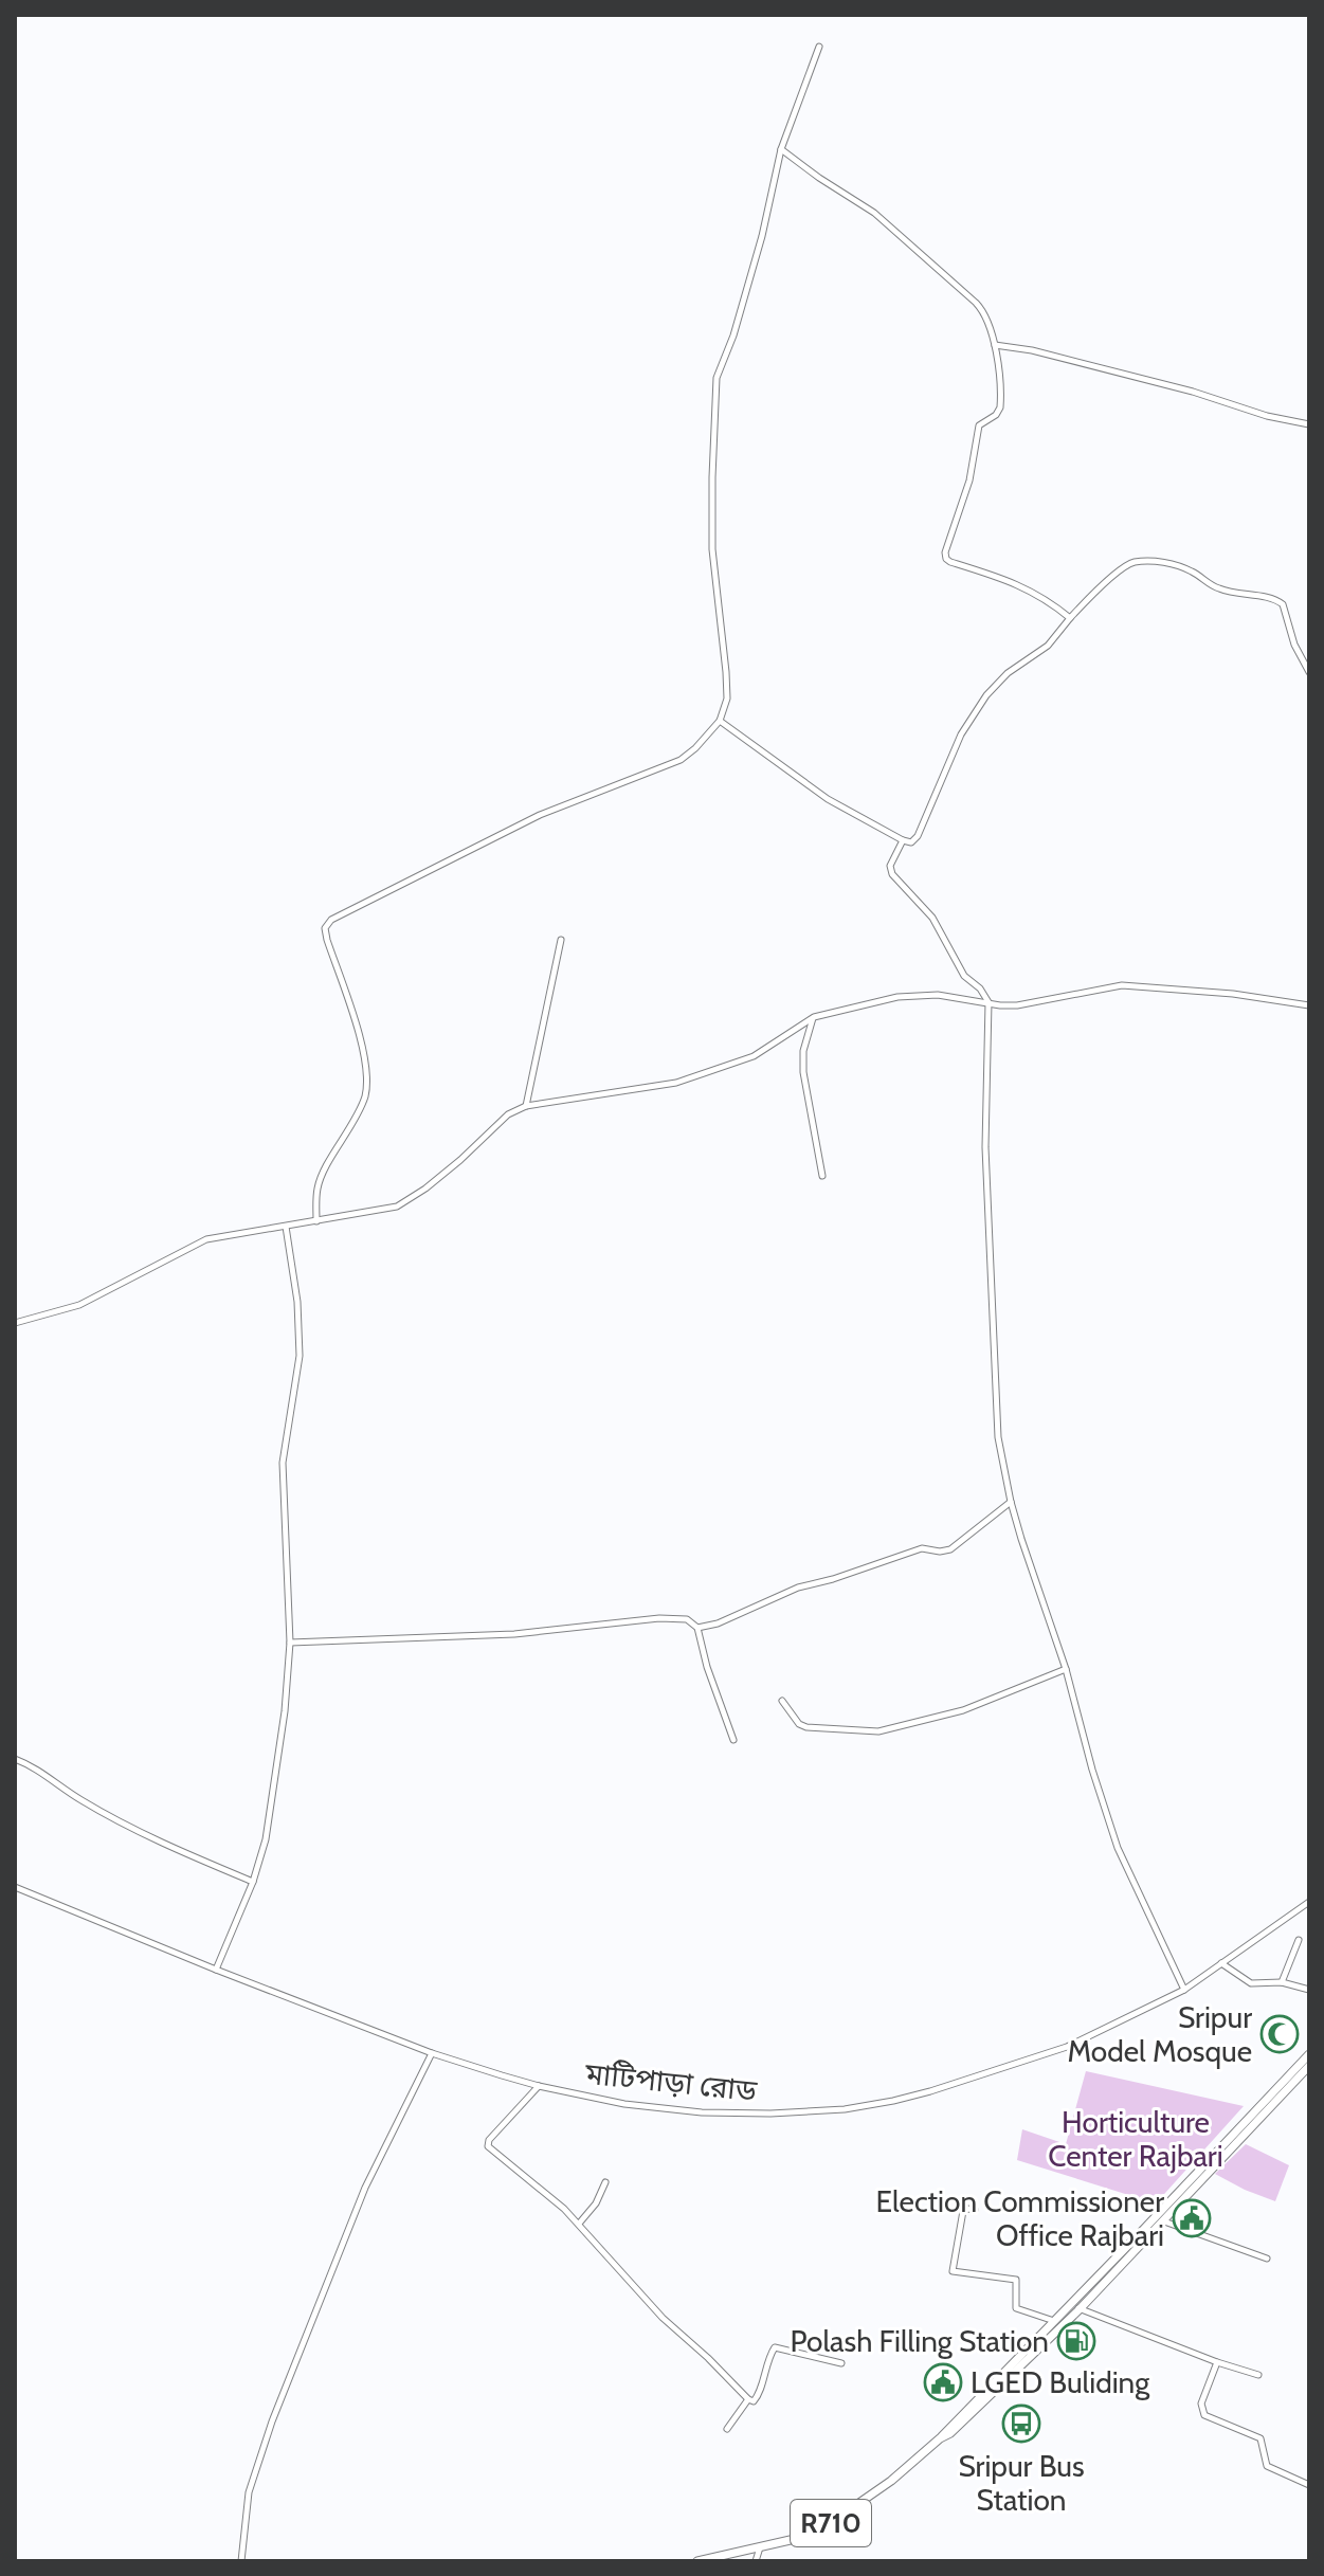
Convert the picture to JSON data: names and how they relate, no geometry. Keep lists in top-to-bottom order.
{
  "streets": {
    "main road": ["R710"],
    "street": ["মাটিপাড়া রোড"]
  },
  "parks": ["Horticulture Center Rajbari"],
  "places": {
    "mosque": ["Sripur Model Mosque"],
    "public building": ["Election Commissioner Office Rajbari", "LGED Buliding"],
    "fuel station": ["Polash Filling Station"],
    "bus stop": ["Sripur Bus Station"]
  }
}
